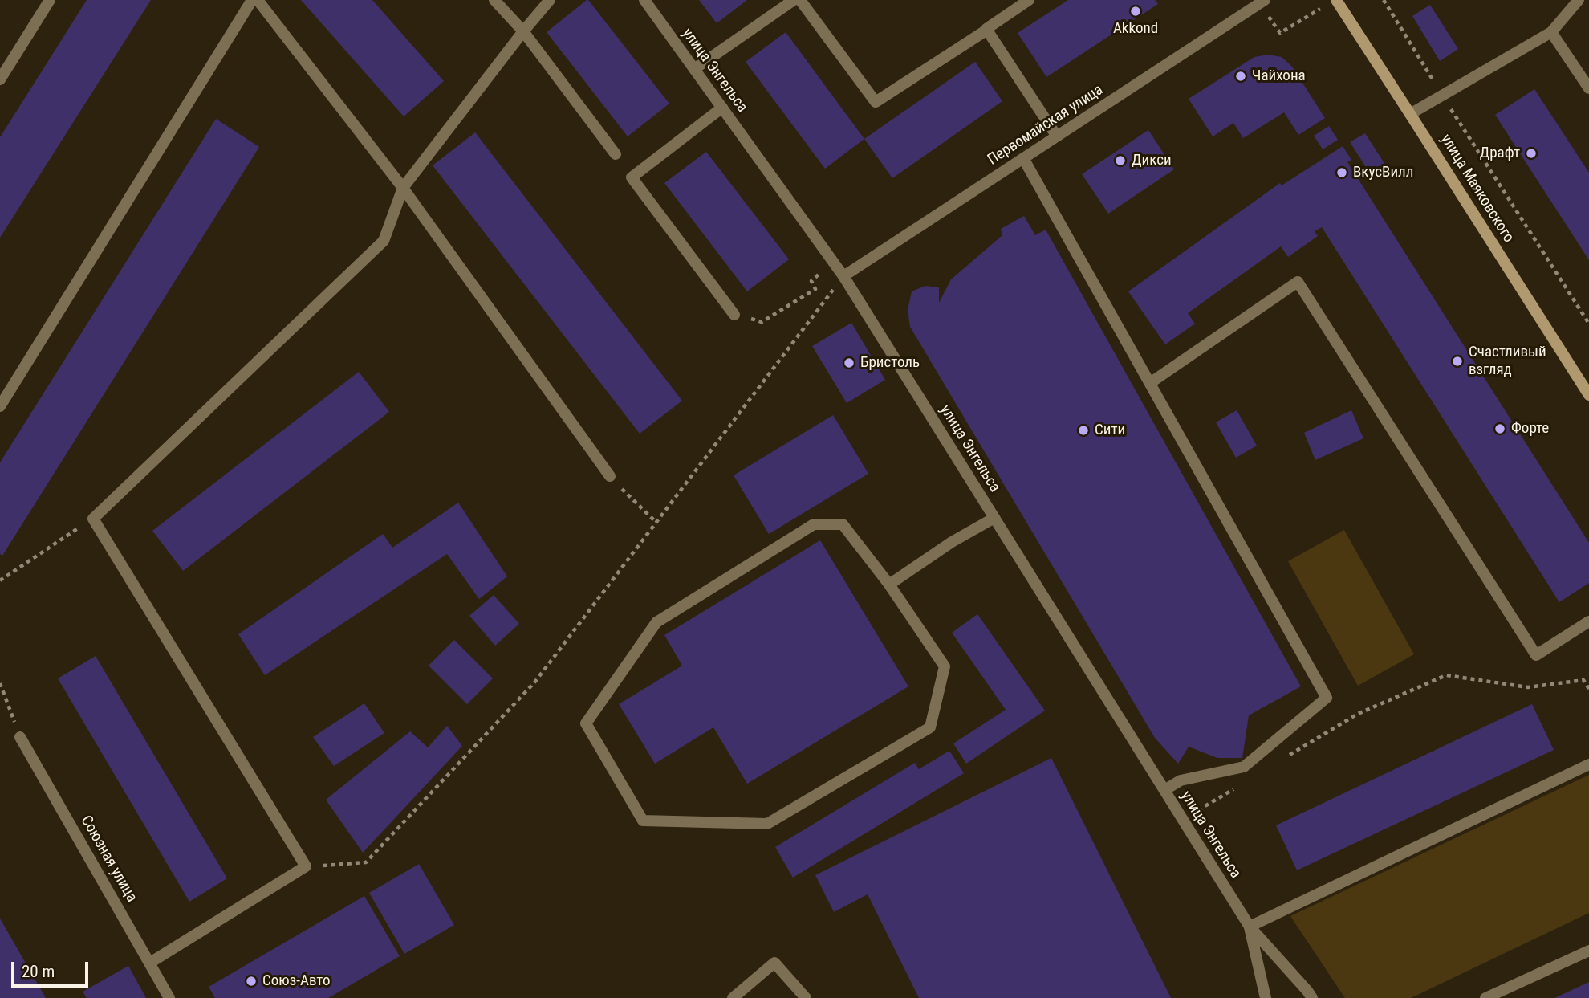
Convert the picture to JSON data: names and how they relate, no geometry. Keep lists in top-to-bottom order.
{
  "streets": {
    "main road": ["улица Маяковского"],
    "street": ["улица Энгельса", "Первомайская улица", "Союзная улица"]
  },
  "crossings": [
    ["улица Энгельса", "Первомайская улица"]
  ],
  "places": [
    "Akkond",
    "Чайхона",
    "Драфт",
    "Дикси",
    "ВкусВилл",
    "Счастливый взгляд",
    "Бристоль",
    "Форте",
    "Сити",
    "Союз-Авто"
  ],
  "scale_bar": "20 m"
}
